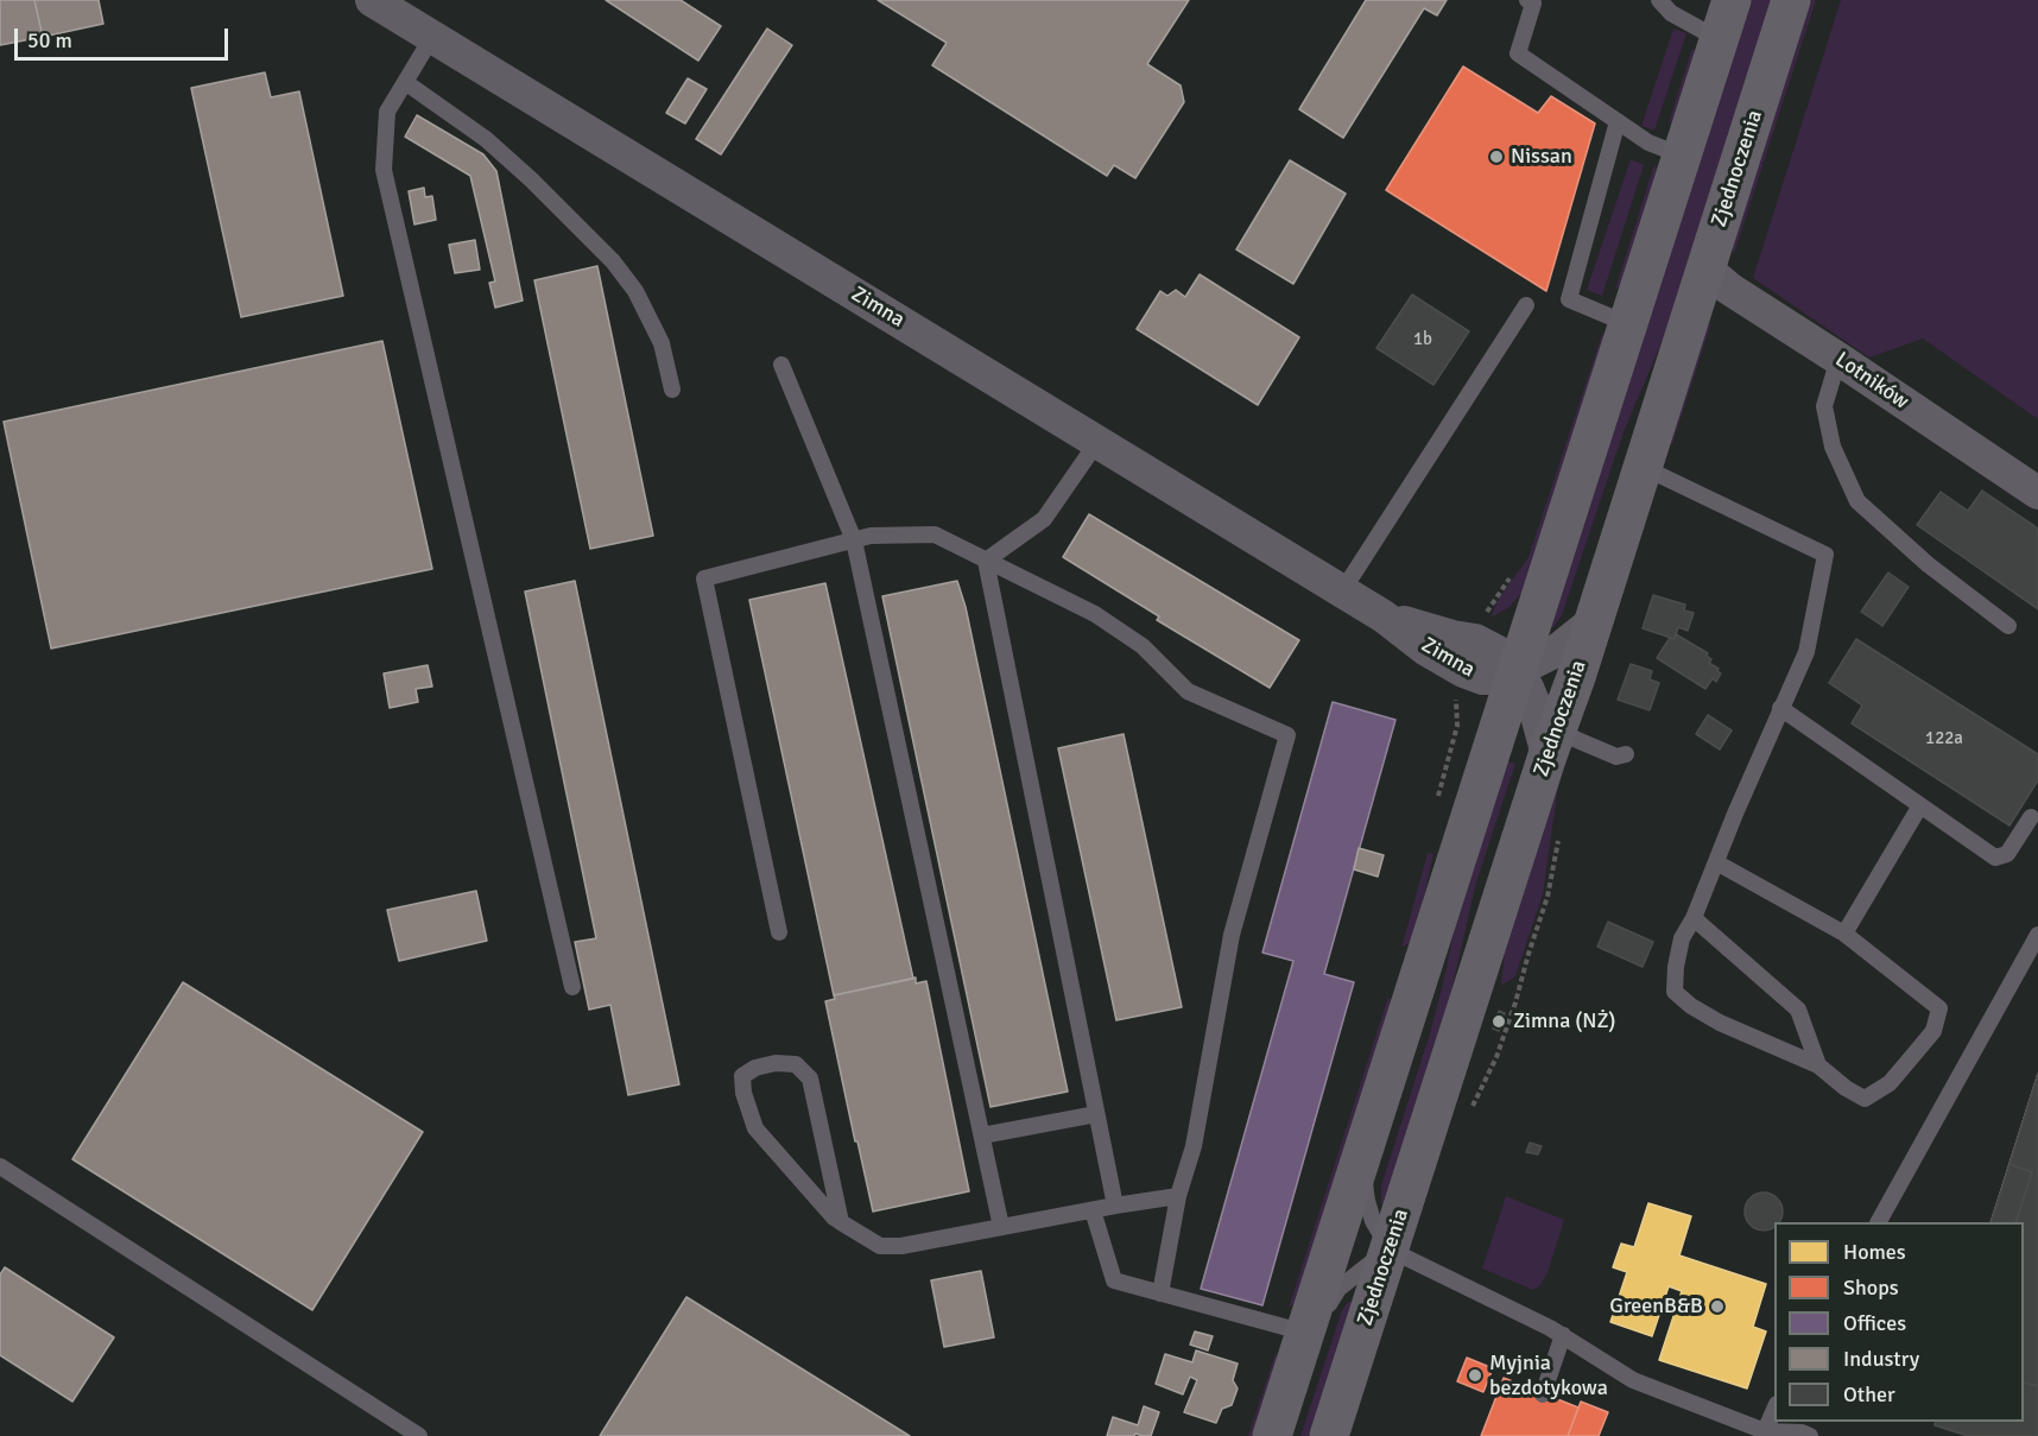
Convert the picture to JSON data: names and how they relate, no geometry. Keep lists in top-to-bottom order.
{
  "streets": {
    "main road": ["Zjednoczenia"],
    "street": ["Zimna", "Lotników"]
  },
  "crossings": [
    ["Zjednoczenia", "Zimna"],
    ["Zjednoczenia", "Lotników"]
  ],
  "places": [
    "Nissan",
    "Zimna (NŻ)",
    "GreenB&B",
    "Myjnia bezdotykowa"
  ],
  "house_numbers": ["1b", "122a"],
  "legend": [
    "Homes",
    "Shops",
    "Offices",
    "Industry",
    "Other"
  ],
  "scale_bar": "50 m"
}
